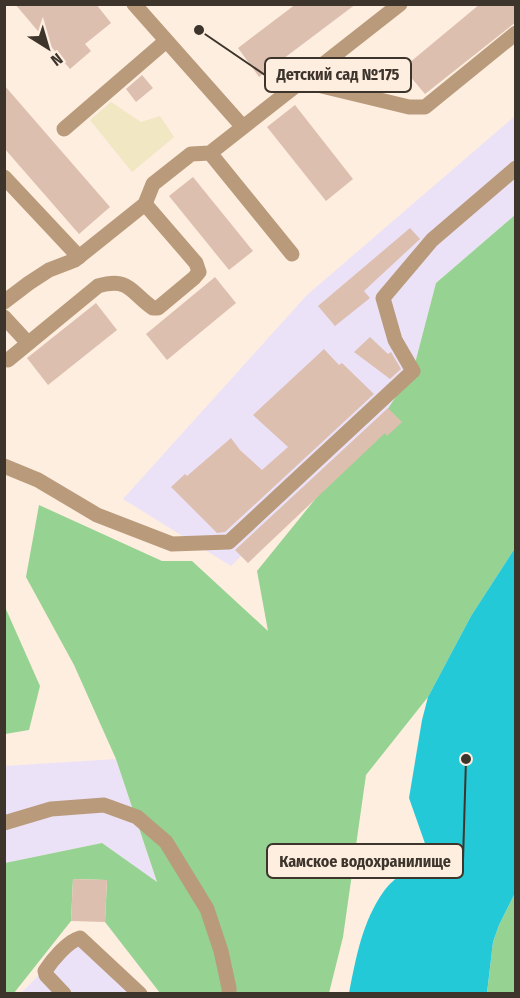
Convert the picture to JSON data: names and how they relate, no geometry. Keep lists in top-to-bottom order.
{
  "places": ["Детский сад №175", "Камское водохранилище"],
  "north": "bottom right"
}
